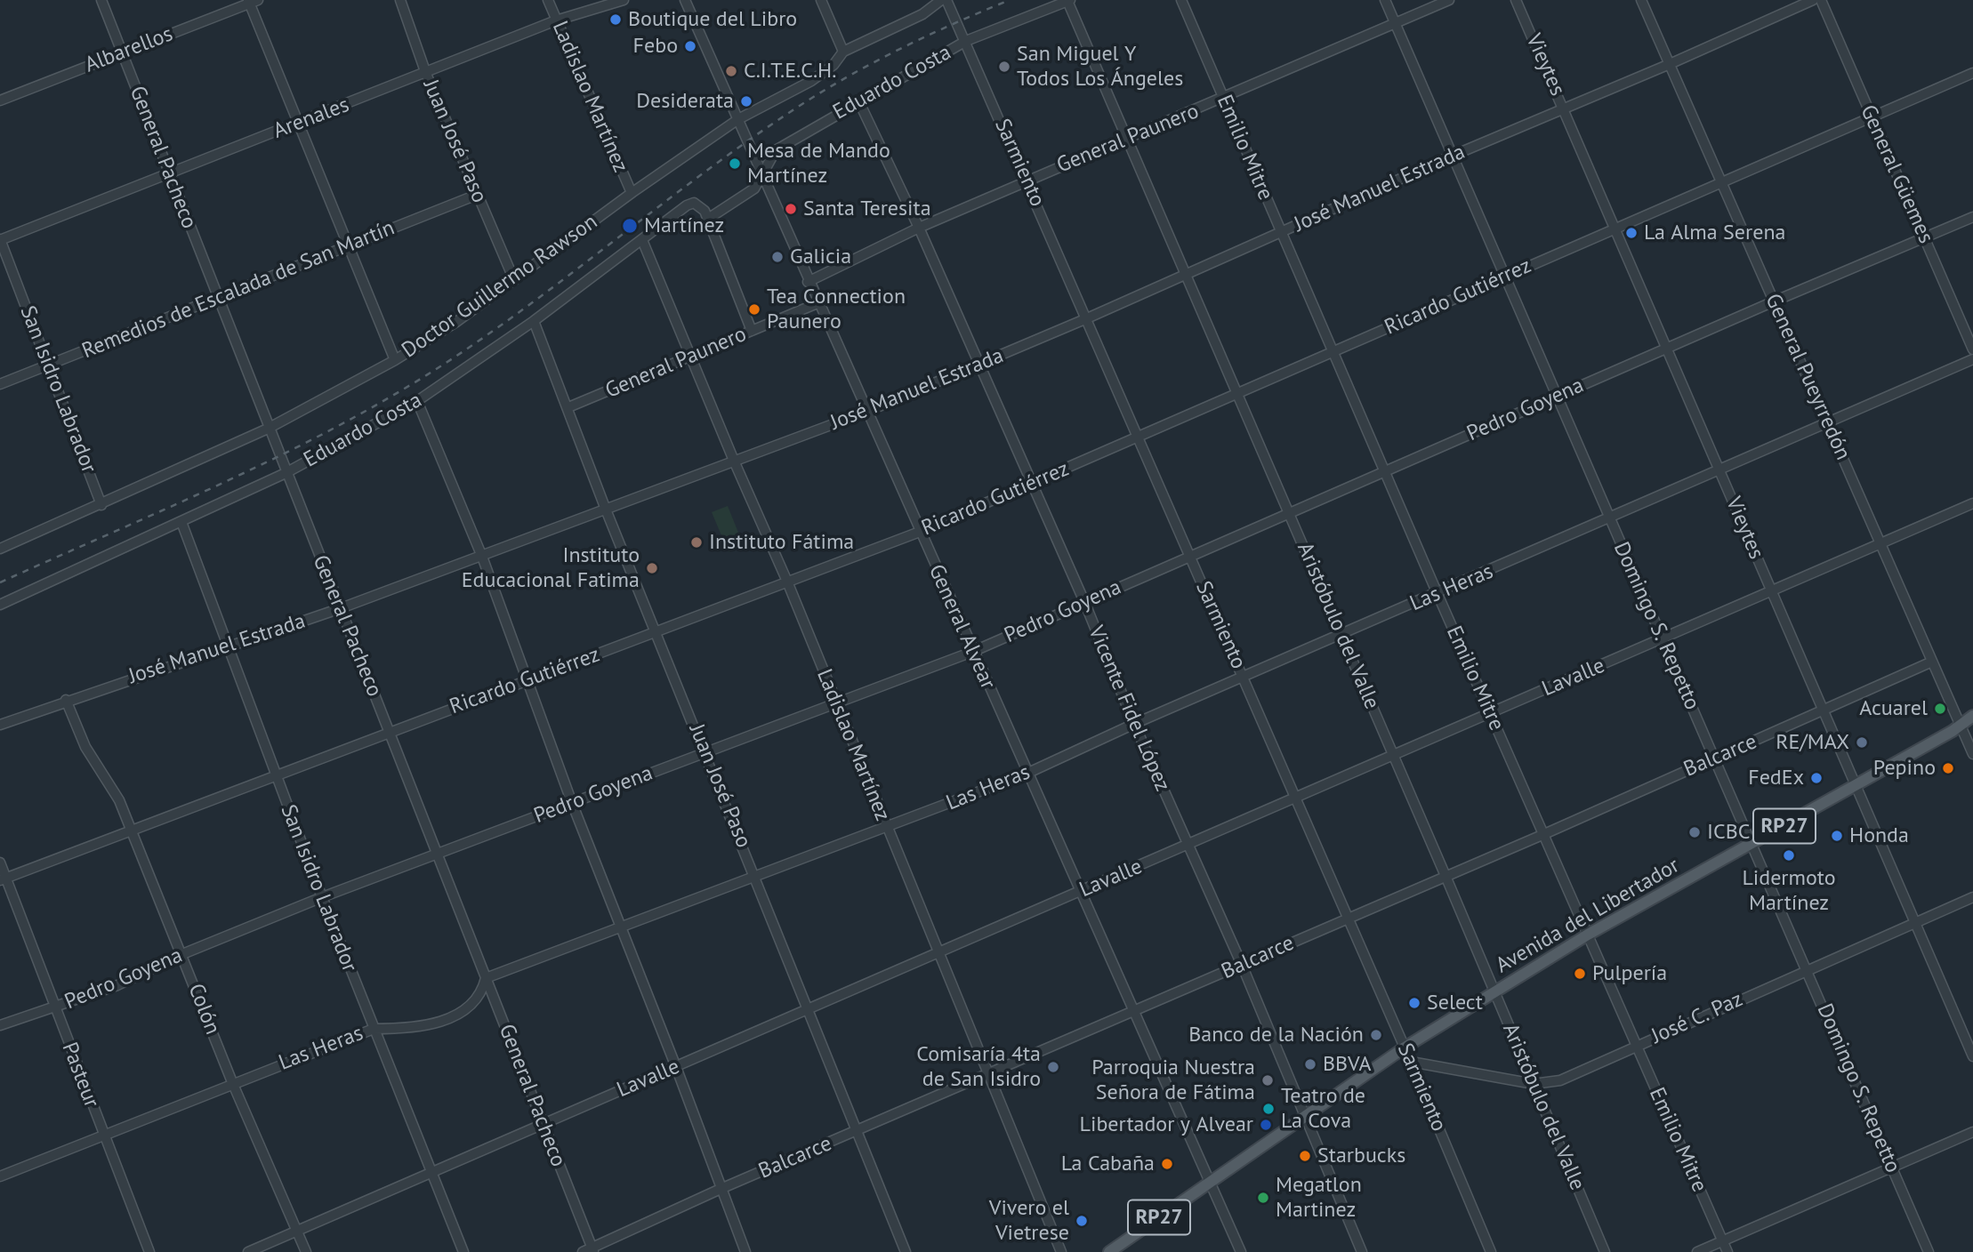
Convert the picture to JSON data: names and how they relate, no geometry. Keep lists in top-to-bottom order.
{
  "streets": {
    "main road": ["RP27", "Avenida del Libertador"],
    "street": [
      "Albarellos",
      "Vieytes",
      "Eduardo Costa",
      "Ladislao Martínez",
      "Arenales",
      "General Paunero",
      "Juan José Paso",
      "Emilio Mitre",
      "General Pacheco",
      "Sarmiento",
      "General Güemes",
      "José Manuel Estrada",
      "Doctor Guillermo Rawson",
      "Remedios de Escalada de San Martín",
      "Ricardo Gutiérrez",
      "General Pueyrredón",
      "San Isidro Labrador",
      "Pedro Goyena",
      "Las Heras",
      "Aristóbulo del Valle",
      "Domingo S. Repetto",
      "General Alvear",
      "Lavalle",
      "Vicente Fidel López",
      "Balcarce",
      "Colón",
      "José C. Paz",
      "Pasteur"
    ]
  },
  "crossings": [
    ["Albarellos", "General Pacheco"],
    ["Vieytes", "José Manuel Estrada"],
    ["Vieytes", "Ricardo Gutiérrez"],
    ["Vieytes", "Pedro Goyena"],
    ["Vieytes", "Las Heras"],
    ["Vieytes", "Lavalle"],
    ["Vieytes", "Balcarce"],
    ["Vieytes", "Avenida del Libertador"],
    ["Vieytes", "José C. Paz"],
    ["Eduardo Costa", "Ladislao Martínez"],
    ["Eduardo Costa", "Juan José Paso"],
    ["Eduardo Costa", "General Pacheco"],
    ["Eduardo Costa", "Sarmiento"],
    ["Eduardo Costa", "San Isidro Labrador"],
    ["Eduardo Costa", "Aristóbulo del Valle"],
    ["Eduardo Costa", "General Alvear"],
    ["Eduardo Costa", "Vicente Fidel López"],
    ["Ladislao Martínez", "Arenales"],
    ["Ladislao Martínez", "General Paunero"],
    ["Ladislao Martínez", "José Manuel Estrada"],
    ["Ladislao Martínez", "Doctor Guillermo Rawson"],
    ["Ladislao Martínez", "Ricardo Gutiérrez"],
    ["Ladislao Martínez", "Pedro Goyena"],
    ["Ladislao Martínez", "Las Heras"],
    ["Ladislao Martínez", "Lavalle"],
    ["Ladislao Martínez", "Balcarce"],
    ["Arenales", "Juan José Paso"],
    ["Arenales", "General Pacheco"],
    ["Arenales", "San Isidro Labrador"],
    ["General Paunero", "Juan José Paso"],
    ["General Paunero", "Emilio Mitre"],
    ["General Paunero", "Sarmiento"],
    ["General Paunero", "Aristóbulo del Valle"],
    ["General Paunero", "Domingo S. Repetto"],
    ["General Paunero", "General Alvear"],
    ["General Paunero", "Vicente Fidel López"],
    ["Juan José Paso", "José Manuel Estrada"],
    ["Juan José Paso", "Doctor Guillermo Rawson"],
    ["Juan José Paso", "Remedios de Escalada de San Martín"],
    ["Juan José Paso", "Ricardo Gutiérrez"],
    ["Juan José Paso", "Pedro Goyena"],
    ["Juan José Paso", "Las Heras"],
    ["Juan José Paso", "Lavalle"],
    ["Juan José Paso", "Balcarce"],
    ["Emilio Mitre", "José Manuel Estrada"],
    ["Emilio Mitre", "Ricardo Gutiérrez"],
    ["Emilio Mitre", "Pedro Goyena"],
    ["Emilio Mitre", "Las Heras"],
    ["Emilio Mitre", "Lavalle"],
    ["Emilio Mitre", "Balcarce"],
    ["Emilio Mitre", "Avenida del Libertador"],
    ["Emilio Mitre", "José C. Paz"],
    ["General Pacheco", "José Manuel Estrada"],
    ["General Pacheco", "Doctor Guillermo Rawson"],
    ["General Pacheco", "Remedios de Escalada de San Martín"],
    ["General Pacheco", "Ricardo Gutiérrez"],
    ["General Pacheco", "Pedro Goyena"],
    ["General Pacheco", "Las Heras"],
    ["General Pacheco", "Lavalle"],
    ["General Pacheco", "Balcarce"],
    ["Sarmiento", "José Manuel Estrada"],
    ["Sarmiento", "Ricardo Gutiérrez"],
    ["Sarmiento", "Pedro Goyena"],
    ["Sarmiento", "Las Heras"],
    ["Sarmiento", "Lavalle"],
    ["Sarmiento", "Balcarce"],
    ["Sarmiento", "Avenida del Libertador"],
    ["Sarmiento", "José C. Paz"],
    ["General Güemes", "Ricardo Gutiérrez"],
    ["General Güemes", "Pedro Goyena"],
    ["José Manuel Estrada", "General Pueyrredón"],
    ["José Manuel Estrada", "San Isidro Labrador"],
    ["José Manuel Estrada", "Aristóbulo del Valle"],
    ["José Manuel Estrada", "Domingo S. Repetto"],
    ["José Manuel Estrada", "General Alvear"],
    ["José Manuel Estrada", "Vicente Fidel López"],
    ["José Manuel Estrada", "Colón"],
    ["Doctor Guillermo Rawson", "San Isidro Labrador"],
    ["Doctor Guillermo Rawson", "General Alvear"],
    ["Remedios de Escalada de San Martín", "San Isidro Labrador"],
    ["Ricardo Gutiérrez", "General Pueyrredón"],
    ["Ricardo Gutiérrez", "San Isidro Labrador"],
    ["Ricardo Gutiérrez", "Aristóbulo del Valle"],
    ["Ricardo Gutiérrez", "Domingo S. Repetto"],
    ["Ricardo Gutiérrez", "General Alvear"],
    ["Ricardo Gutiérrez", "Vicente Fidel López"],
    ["Ricardo Gutiérrez", "Colón"],
    ["Ricardo Gutiérrez", "Pasteur"],
    ["General Pueyrredón", "Pedro Goyena"],
    ["General Pueyrredón", "Las Heras"],
    ["General Pueyrredón", "Lavalle"],
    ["General Pueyrredón", "Balcarce"],
    ["General Pueyrredón", "Avenida del Libertador"],
    ["San Isidro Labrador", "Pedro Goyena"],
    ["San Isidro Labrador", "Las Heras"],
    ["San Isidro Labrador", "Lavalle"],
    ["Pedro Goyena", "Aristóbulo del Valle"],
    ["Pedro Goyena", "Domingo S. Repetto"],
    ["Pedro Goyena", "General Alvear"],
    ["Pedro Goyena", "Vicente Fidel López"],
    ["Pedro Goyena", "Colón"],
    ["Pedro Goyena", "Pasteur"],
    ["Las Heras", "Aristóbulo del Valle"],
    ["Las Heras", "Domingo S. Repetto"],
    ["Las Heras", "General Alvear"],
    ["Las Heras", "Vicente Fidel López"],
    ["Las Heras", "Colón"],
    ["Las Heras", "Pasteur"],
    ["Aristóbulo del Valle", "Lavalle"],
    ["Aristóbulo del Valle", "Balcarce"],
    ["Aristóbulo del Valle", "Avenida del Libertador"],
    ["Aristóbulo del Valle", "José C. Paz"],
    ["Domingo S. Repetto", "Lavalle"],
    ["Domingo S. Repetto", "Balcarce"],
    ["Domingo S. Repetto", "Avenida del Libertador"],
    ["Domingo S. Repetto", "José C. Paz"],
    ["General Alvear", "Lavalle"],
    ["General Alvear", "Balcarce"],
    ["General Alvear", "Avenida del Libertador"],
    ["Lavalle", "Vicente Fidel López"],
    ["Lavalle", "Colón"],
    ["Vicente Fidel López", "Balcarce"],
    ["Vicente Fidel López", "Avenida del Libertador"]
  ],
  "places": [
    "Boutique del Libro",
    "Febo",
    "San Miguel Y Todos Los Ángeles",
    "C.I.T.E.C.H.",
    "Desiderata",
    "Mesa de Mando Martínez",
    "Santa Teresita",
    "Martínez",
    "La Alma Serena",
    "Galicia",
    "Tea Connection Paunero",
    "Instituto Fátima",
    "Instituto Educacional Fatima",
    "Acuarel",
    "RE/MAX",
    "Pepino",
    "FedEx",
    "ICBC",
    "Honda",
    "Lidermoto Martínez",
    "Pulpería",
    "Select",
    "Banco de la Nación",
    "BBVA",
    "Comisaría 4ta de San Isidro",
    "Parroquia Nuestra Señora de Fátima",
    "Teatro de La Cova",
    "Libertador y Alvear",
    "Starbucks",
    "La Cabaña",
    "Megatlon Martinez",
    "Vivero el Vietrese"
  ]
}
